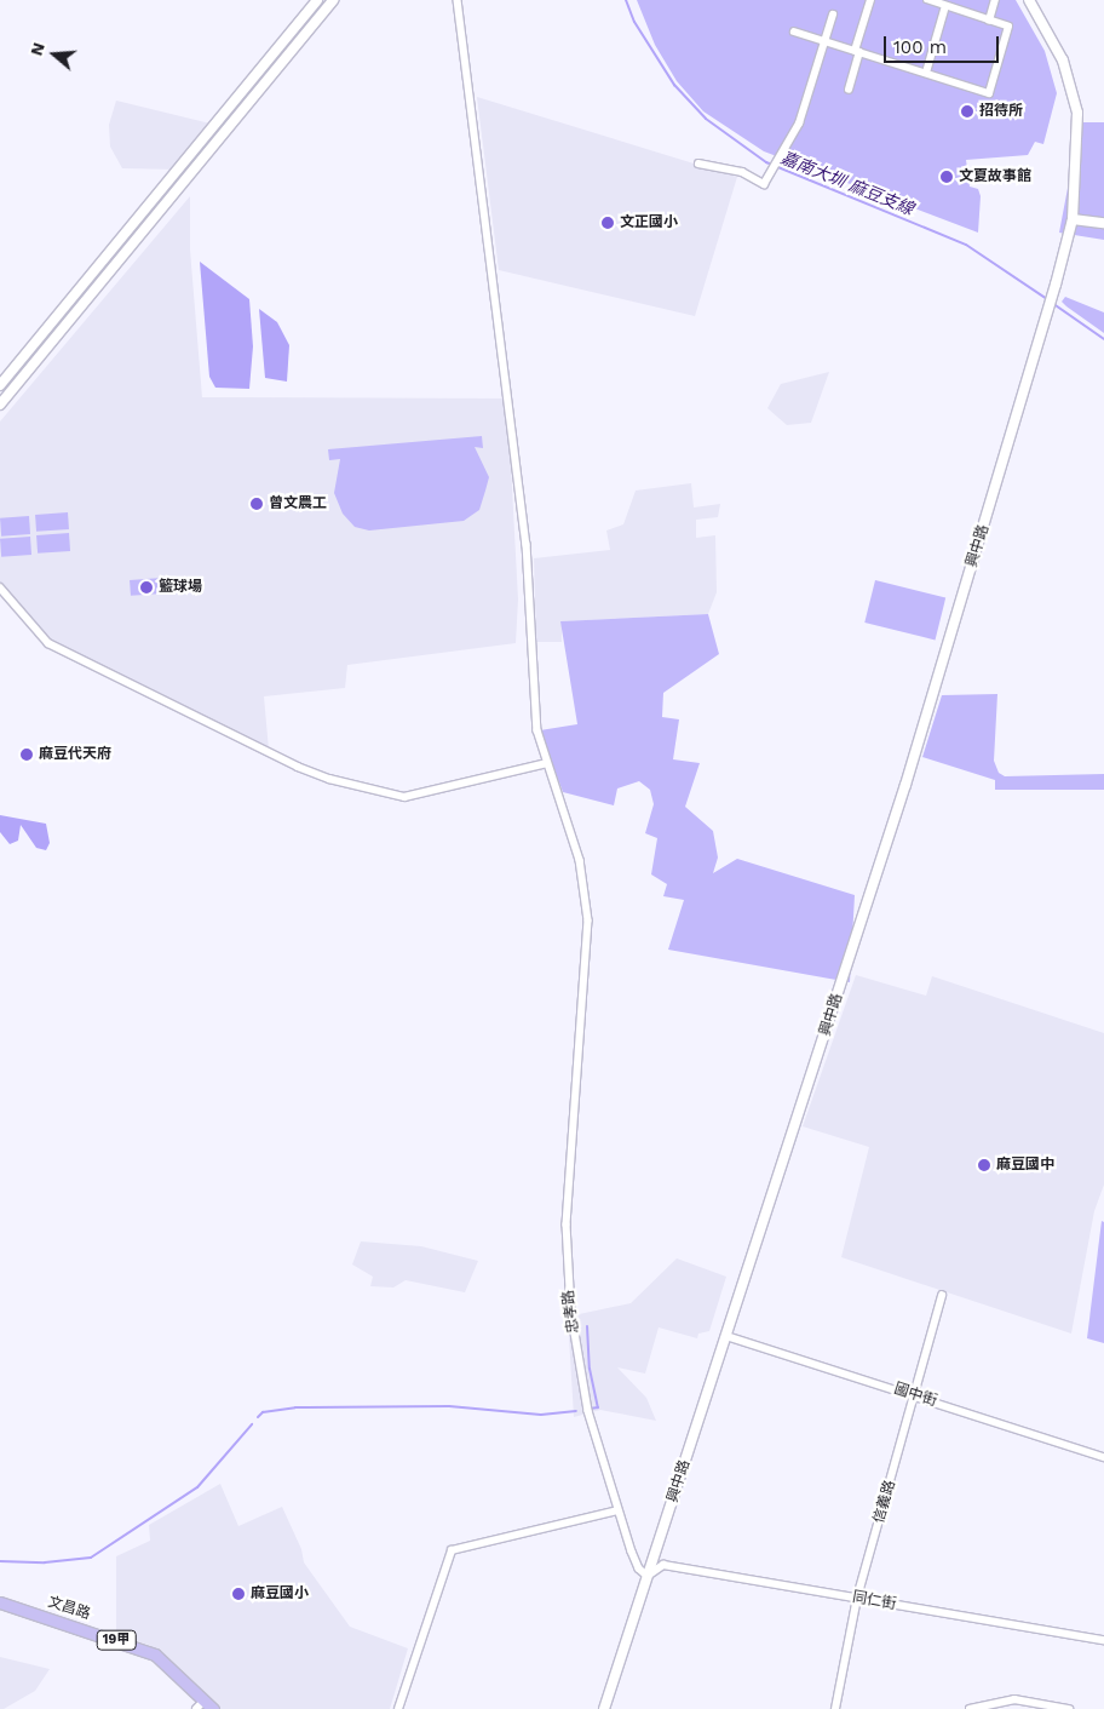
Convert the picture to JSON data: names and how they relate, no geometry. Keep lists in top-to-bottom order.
{
  "streets": {
    "main road": ["興中路", "文昌路", "19甲"],
    "street": [
      "忠孝路",
      "國中街",
      "信義路",
      "同仁街"
    ]
  },
  "crossings": [
    ["興中路", "忠孝路"],
    ["興中路", "國中街"],
    ["興中路", "同仁街"],
    ["忠孝路", "同仁街"],
    ["國中街", "信義路"],
    ["信義路", "同仁街"]
  ],
  "water": ["嘉南大圳 麻豆支線"],
  "places": [
    "招待所",
    "文夏故事館",
    "文正國小",
    "曾文農工",
    "籃球場",
    "麻豆代天府",
    "麻豆國中",
    "麻豆國小"
  ],
  "scale_bar": "100 m",
  "north": "left"
}
